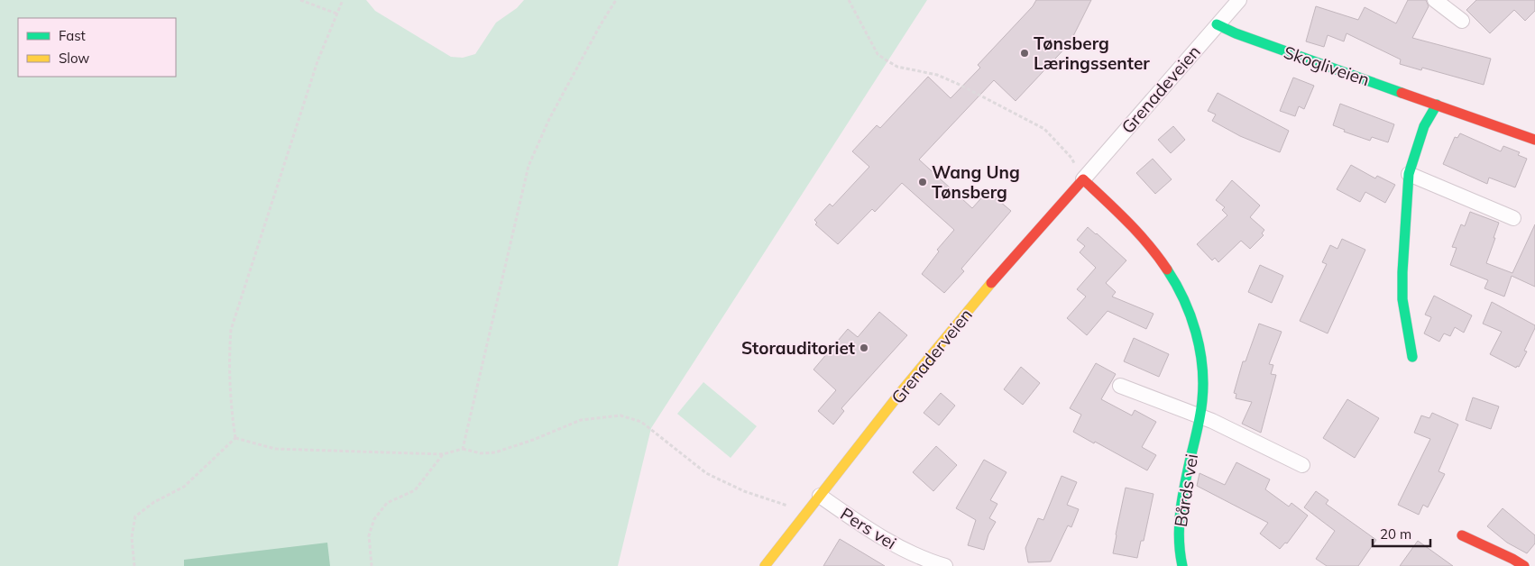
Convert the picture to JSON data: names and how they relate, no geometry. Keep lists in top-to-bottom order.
{
  "streets": {
    "street": [
      "Skogliveien",
      "Grenadeveien",
      "Grenaderveien",
      "Bårds vei",
      "Pers vei"
    ]
  },
  "crossings": [
    ["Skogliveien", "Grenadeveien"],
    ["Grenadeveien", "Grenaderveien"],
    ["Grenadeveien", "Bårds vei"],
    ["Grenaderveien", "Bårds vei"],
    ["Grenaderveien", "Pers vei"]
  ],
  "places": ["Tønsberg Læringssenter", "Wang Ung Tønsberg", "Storauditoriet"],
  "legend": ["Fast", "Slow"],
  "scale_bar": "20 m"
}
